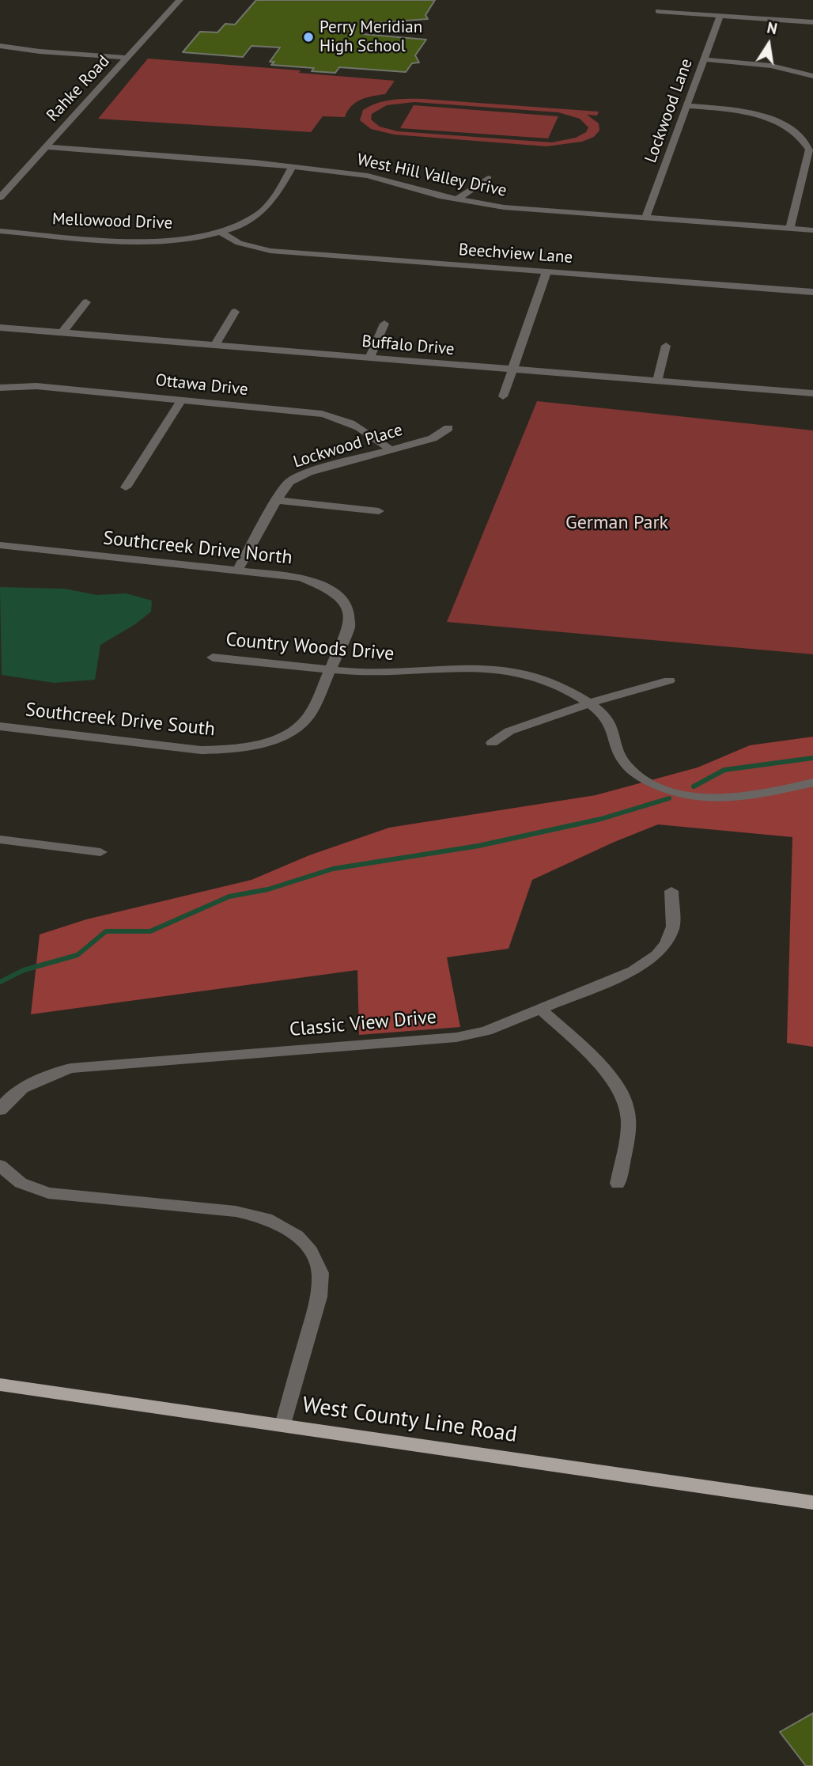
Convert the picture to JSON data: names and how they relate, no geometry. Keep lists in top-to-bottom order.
{
  "streets": {
    "main road": ["West County Line Road"],
    "street": [
      "Rahke Road",
      "Lockwood Lane",
      "West Hill Valley Drive",
      "Mellowood Drive",
      "Beechview Lane",
      "Buffalo Drive",
      "Ottawa Drive",
      "Lockwood Place",
      "Southcreek Drive North",
      "Country Woods Drive",
      "Southcreek Drive South",
      "Classic View Drive"
    ]
  },
  "crossings": [
    ["Rahke Road", "West Hill Valley Drive"],
    ["Lockwood Lane", "West Hill Valley Drive"],
    ["West Hill Valley Drive", "Mellowood Drive"],
    ["Mellowood Drive", "Beechview Lane"],
    ["Ottawa Drive", "Lockwood Place"],
    ["Lockwood Place", "Southcreek Drive North"],
    ["Southcreek Drive North", "Country Woods Drive"],
    ["Southcreek Drive North", "Southcreek Drive South"],
    ["Country Woods Drive", "Southcreek Drive South"]
  ],
  "parks": ["German Park"],
  "places": ["Perry Meridian High School"],
  "north": "top"
}
